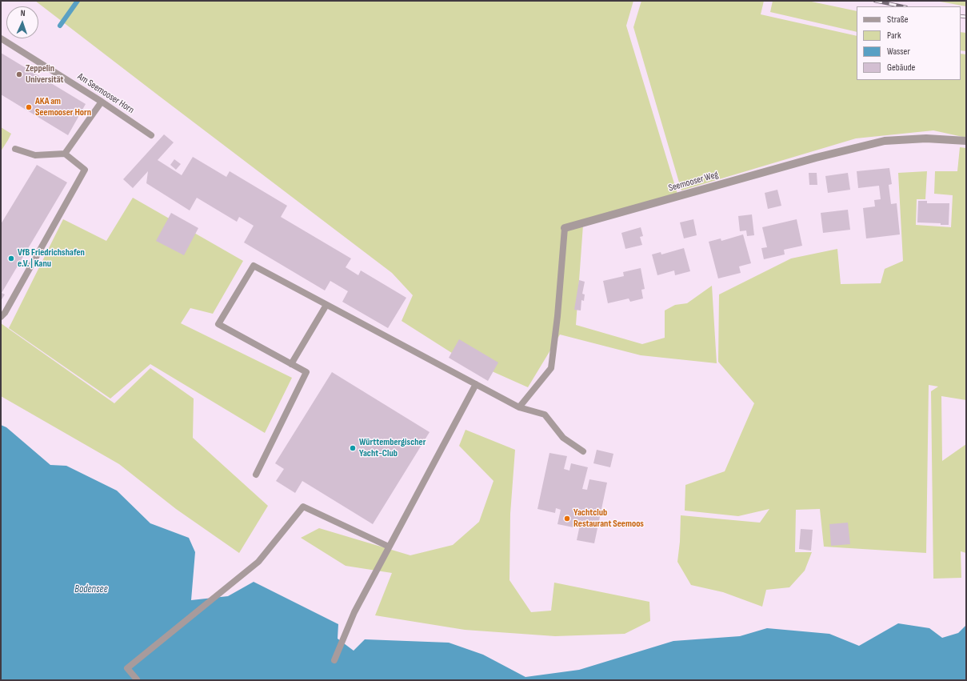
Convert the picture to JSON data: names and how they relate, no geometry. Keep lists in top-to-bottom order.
{
  "streets": {
    "street": ["Seemooser Weg"],
    "lane": ["Am Seemooser Horn"]
  },
  "water": ["Bodensee"],
  "places": [
    "Zeppelin Universität",
    "AKA am Seemooser Horn",
    "VfB Friedrichshafen e.V. | Kanu",
    "Württembergischer Yacht-Club",
    "Yachtclub Restaurant Seemoos"
  ],
  "legend": [
    "Straße",
    "Park",
    "Wasser",
    "Gebäude"
  ],
  "north": "top"
}
